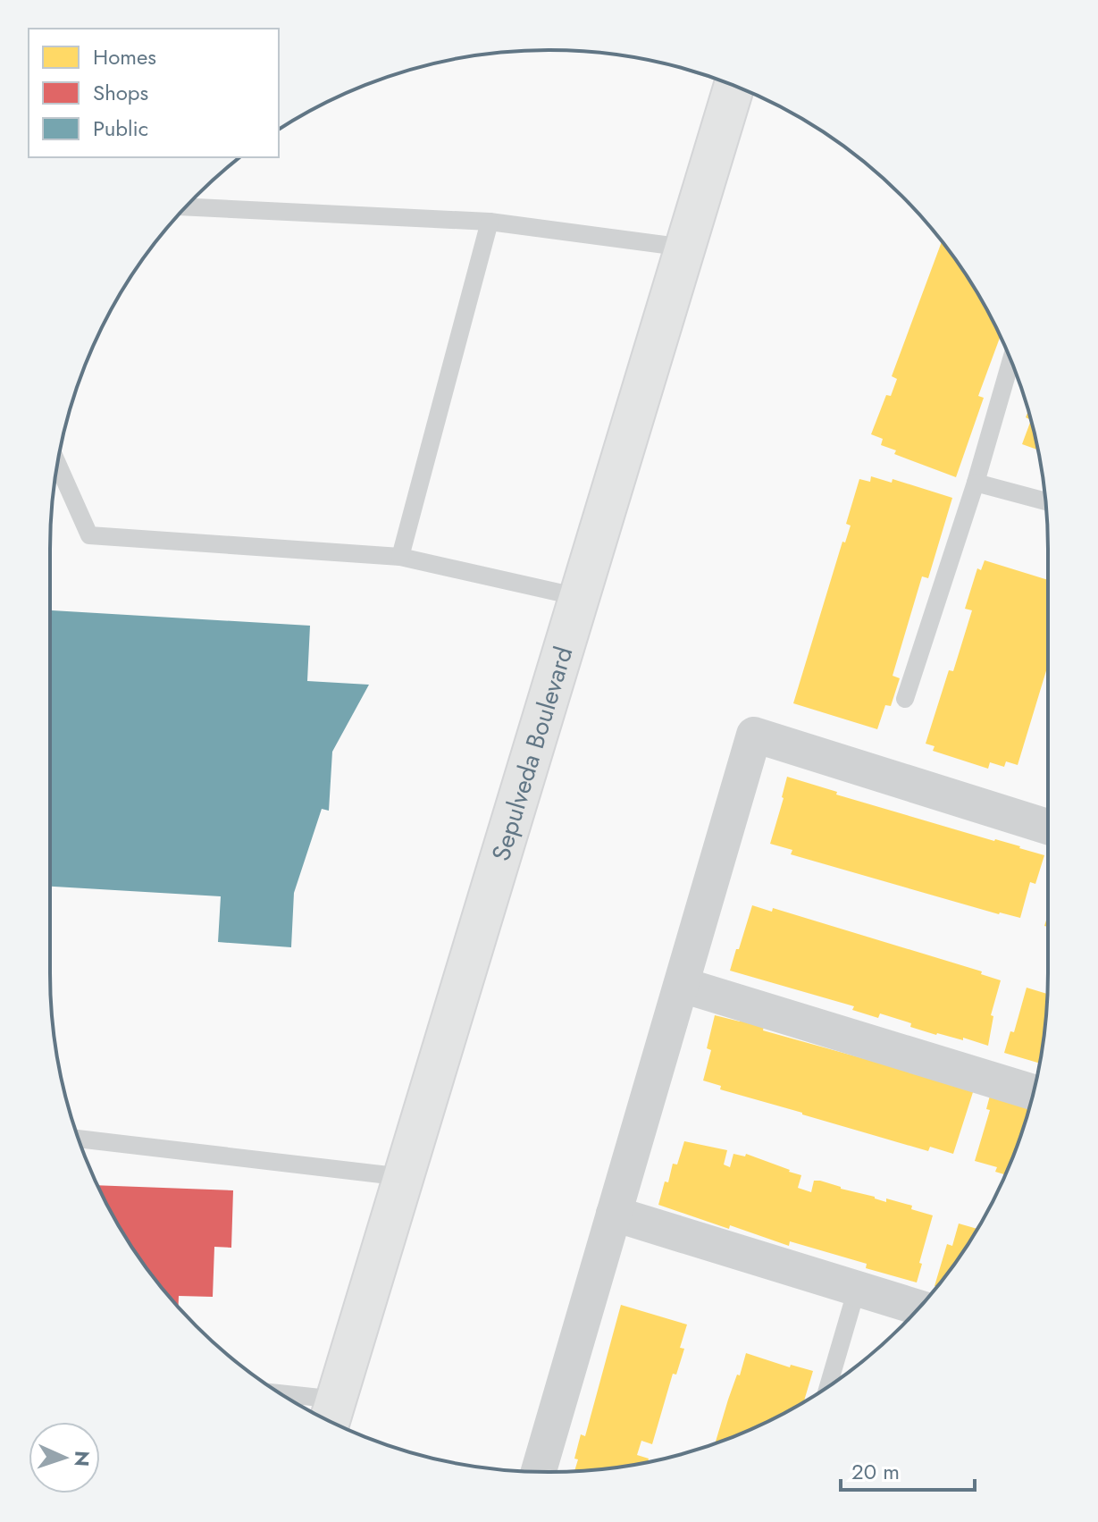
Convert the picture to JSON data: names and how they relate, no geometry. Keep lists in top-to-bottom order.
{
  "streets": {
    "main road": ["Sepulveda Boulevard"]
  },
  "legend": ["Homes", "Shops", "Public"],
  "scale_bar": "20 m",
  "north": "right"
}
